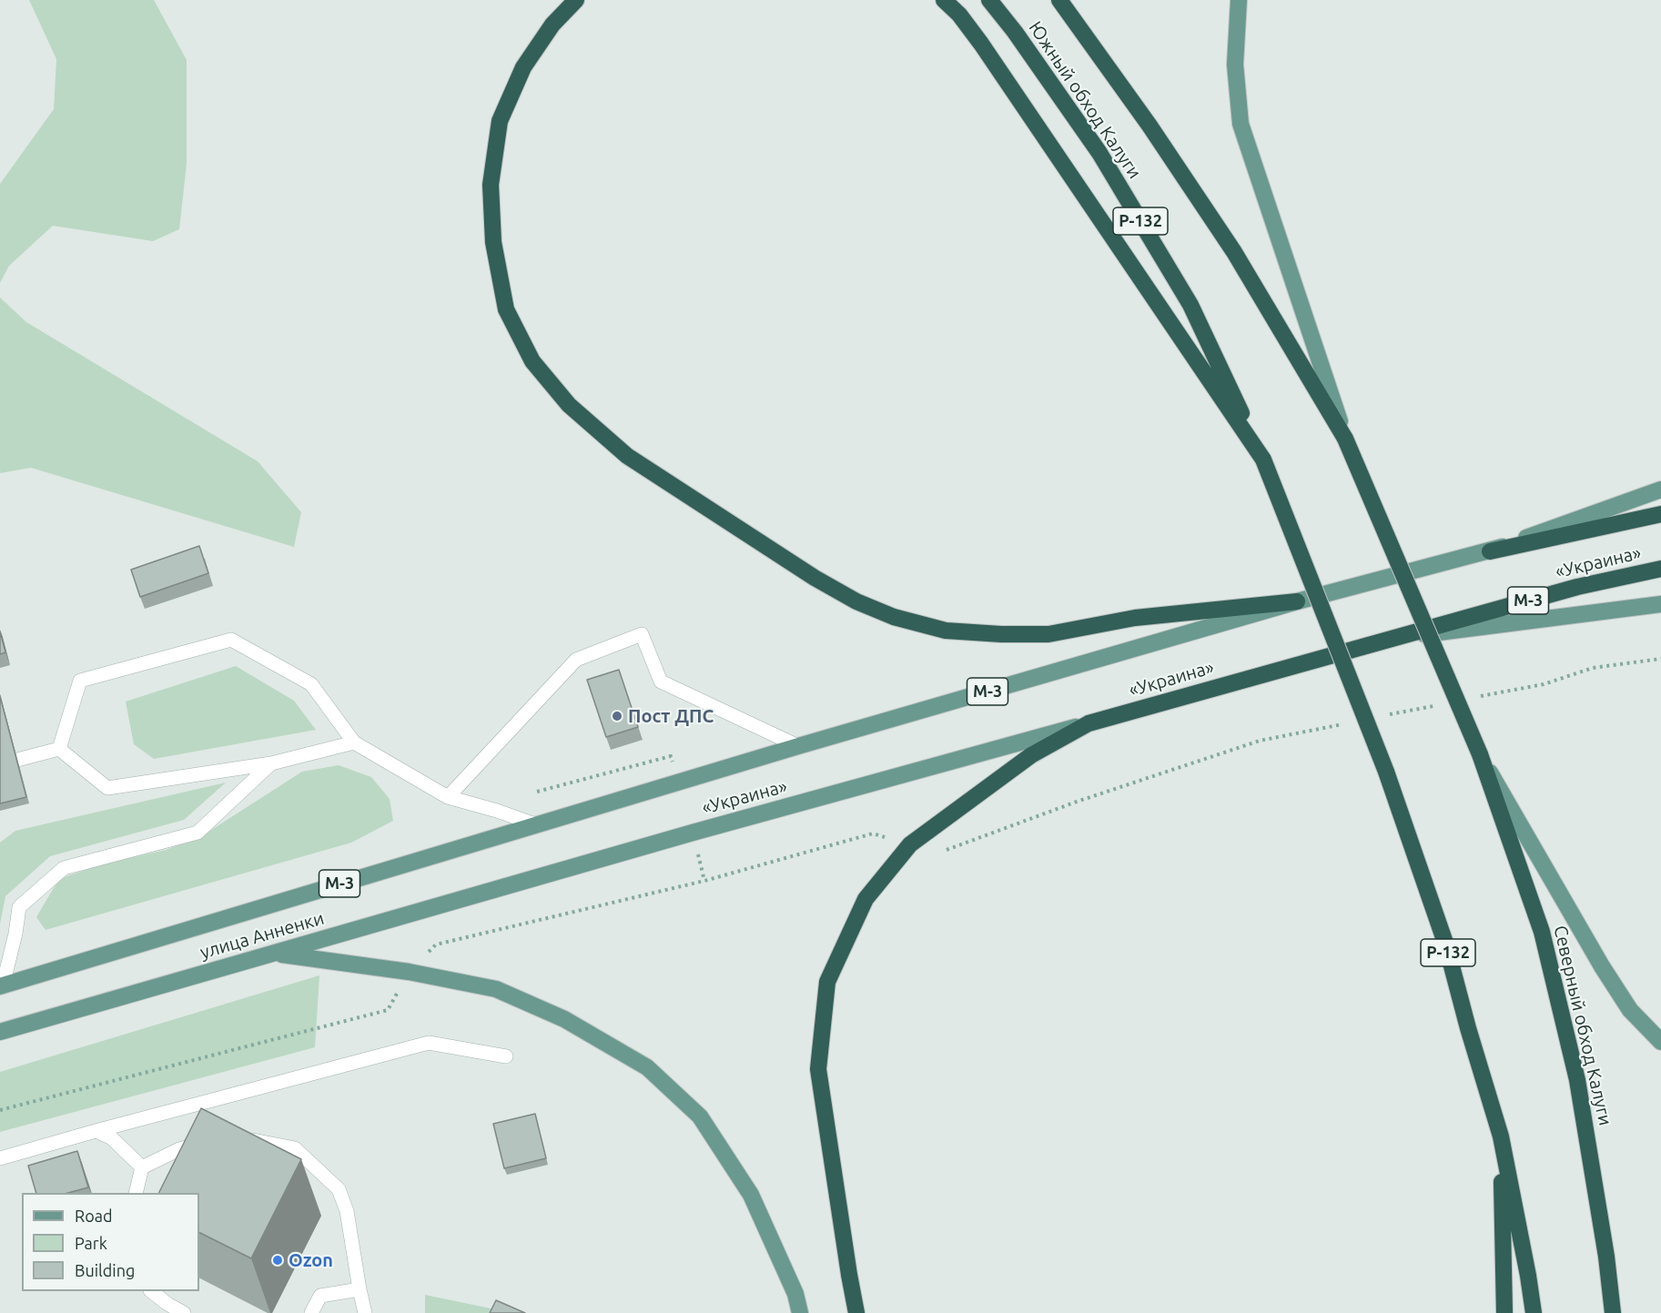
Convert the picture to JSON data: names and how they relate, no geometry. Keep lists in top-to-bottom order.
{
  "streets": {
    "highway": [
      "Южный обход Калуги",
      "Р-132",
      "«Украина»",
      "М-3",
      "Северный обход Калуги"
    ],
    "main road": ["улица Анненки"]
  },
  "crossings": [
    ["Южный обход Калуги", "Р-132"],
    ["Южный обход Калуги", "Северный обход Калуги"],
    ["«Украина»", "М-3"],
    ["«Украина»", "улица Анненки"]
  ],
  "places": ["Пост ДПС", "Ozon"],
  "legend": ["Road", "Park", "Building"]
}
